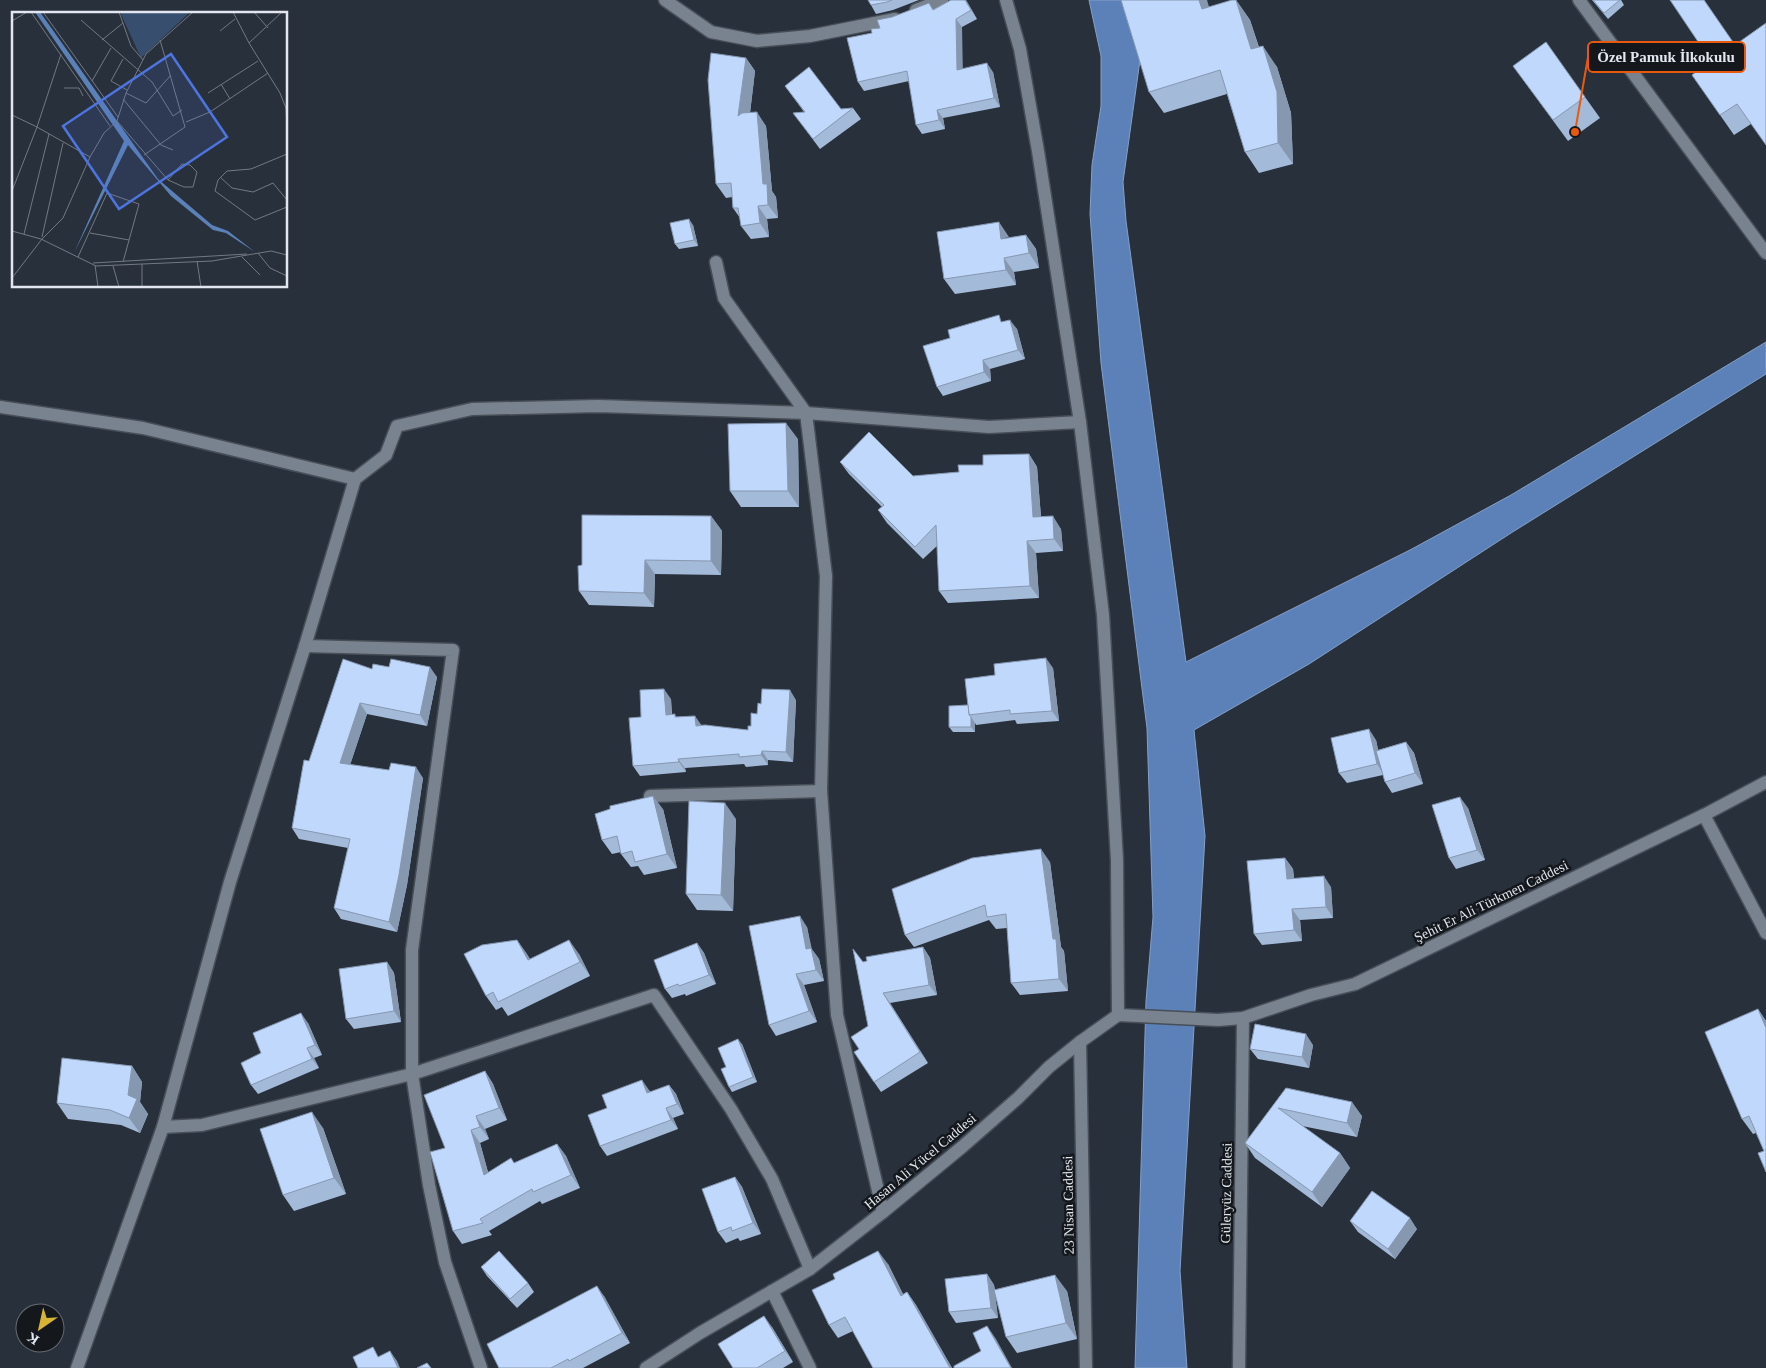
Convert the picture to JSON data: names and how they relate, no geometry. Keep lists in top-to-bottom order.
{
  "streets": {
    "street": [
      "Şehit Er Ali Türkmen Caddesi",
      "Hasan Ali Yücel Caddesi",
      "Güleryüz Caddesi",
      "23 Nisan Caddesi"
    ]
  },
  "crossings": [
    ["Şehit Er Ali Türkmen Caddesi", "Hasan Ali Yücel Caddesi"],
    ["Şehit Er Ali Türkmen Caddesi", "Güleryüz Caddesi"],
    ["Hasan Ali Yücel Caddesi", "23 Nisan Caddesi"]
  ],
  "places": ["Özel Pamuk İlkokulu"],
  "north": "bottom left"
}
